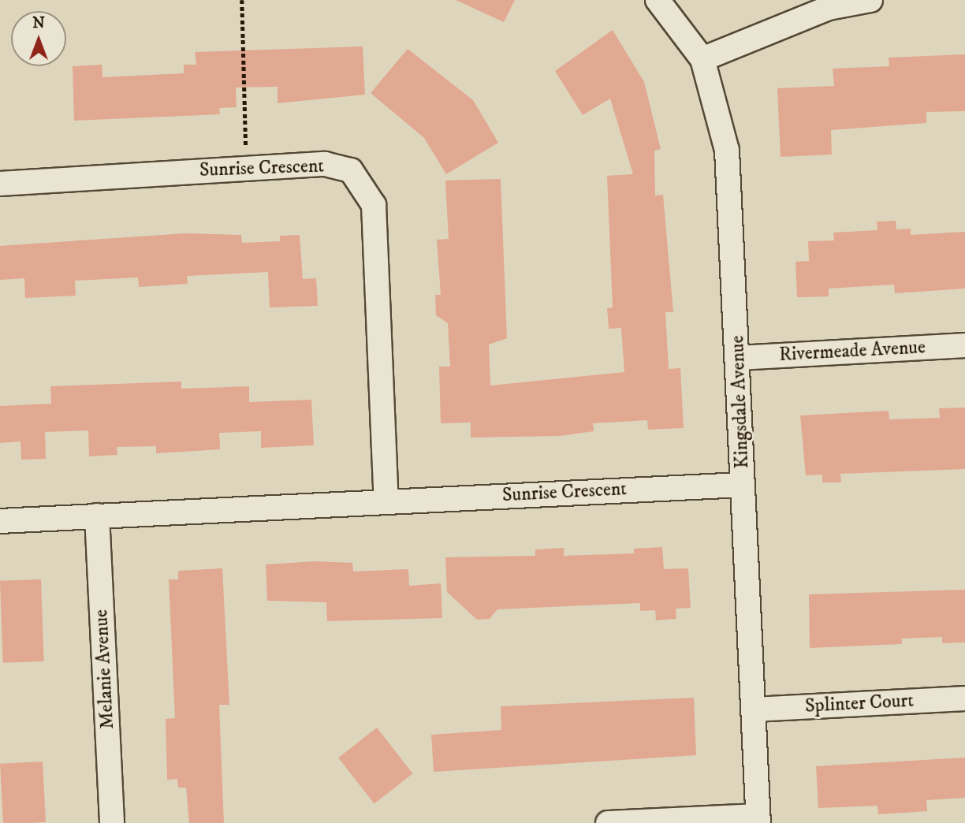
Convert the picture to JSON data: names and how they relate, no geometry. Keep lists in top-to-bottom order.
{
  "streets": {
    "street": [
      "Sunrise Crescent",
      "Rivermeade Avenue",
      "Kingsdale Avenue",
      "Melanie Avenue",
      "Splinter Court"
    ]
  },
  "crossings": [
    ["Sunrise Crescent", "Kingsdale Avenue"],
    ["Sunrise Crescent", "Melanie Avenue"],
    ["Rivermeade Avenue", "Kingsdale Avenue"],
    ["Kingsdale Avenue", "Splinter Court"]
  ],
  "north": "top"
}
